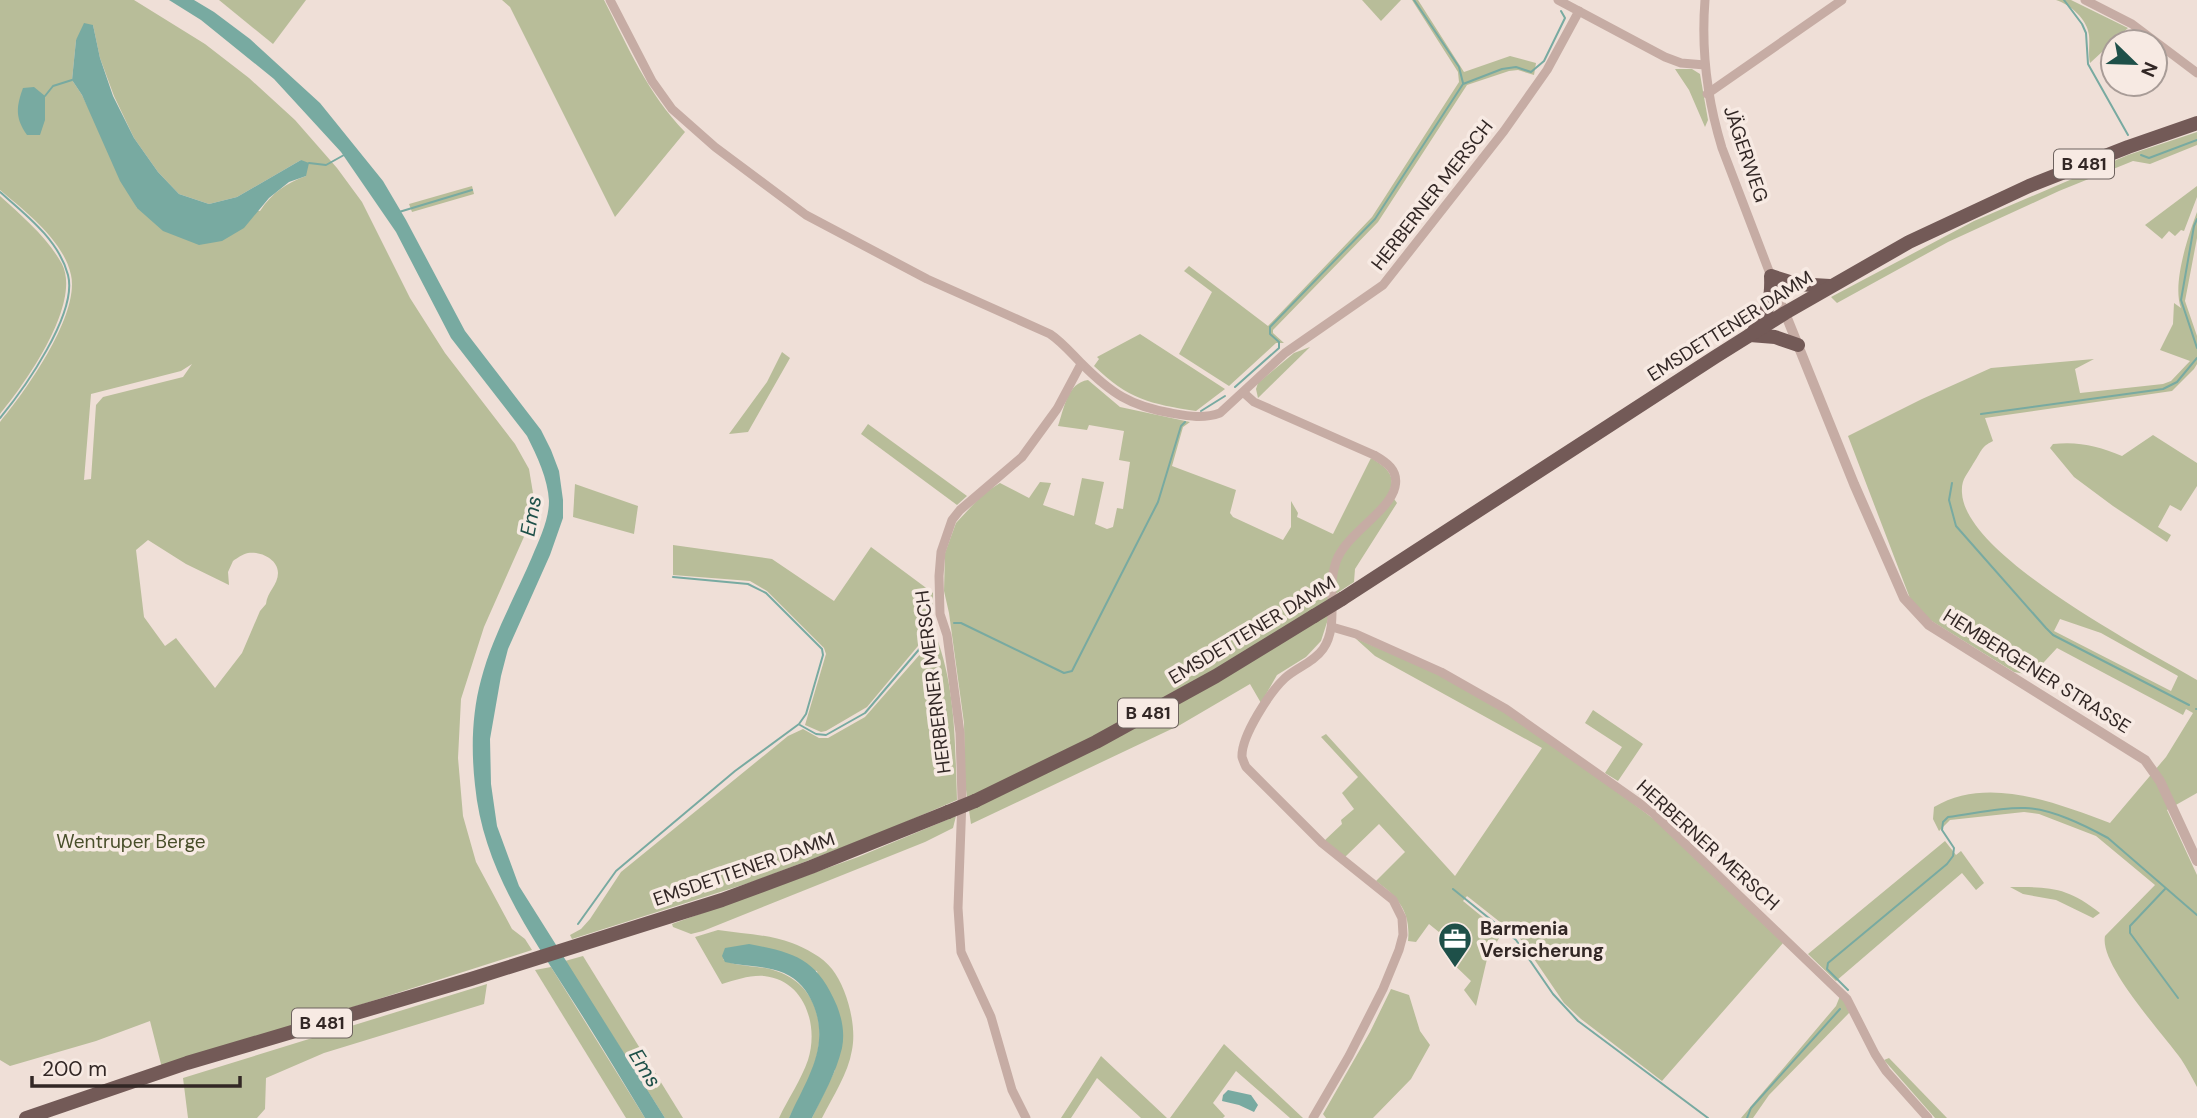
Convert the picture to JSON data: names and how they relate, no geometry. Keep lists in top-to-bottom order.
{
  "streets": {
    "main road": ["B 481", "EMSDETTENER DAMM"],
    "street": ["JÄGERWEG", "HERBERNER MERSCH", "HEMBERGENER STRASSE"]
  },
  "crossings": [
    ["JÄGERWEG", "EMSDETTENER DAMM"],
    ["JÄGERWEG", "HEMBERGENER STRASSE"],
    ["EMSDETTENER DAMM", "HEMBERGENER STRASSE"]
  ],
  "water": ["Ems"],
  "parks": ["Wentruper Berge"],
  "places": {
    "office": ["Barmenia Versicherung"]
  },
  "scale_bar": "200 m",
  "north": "bottom right"
}
